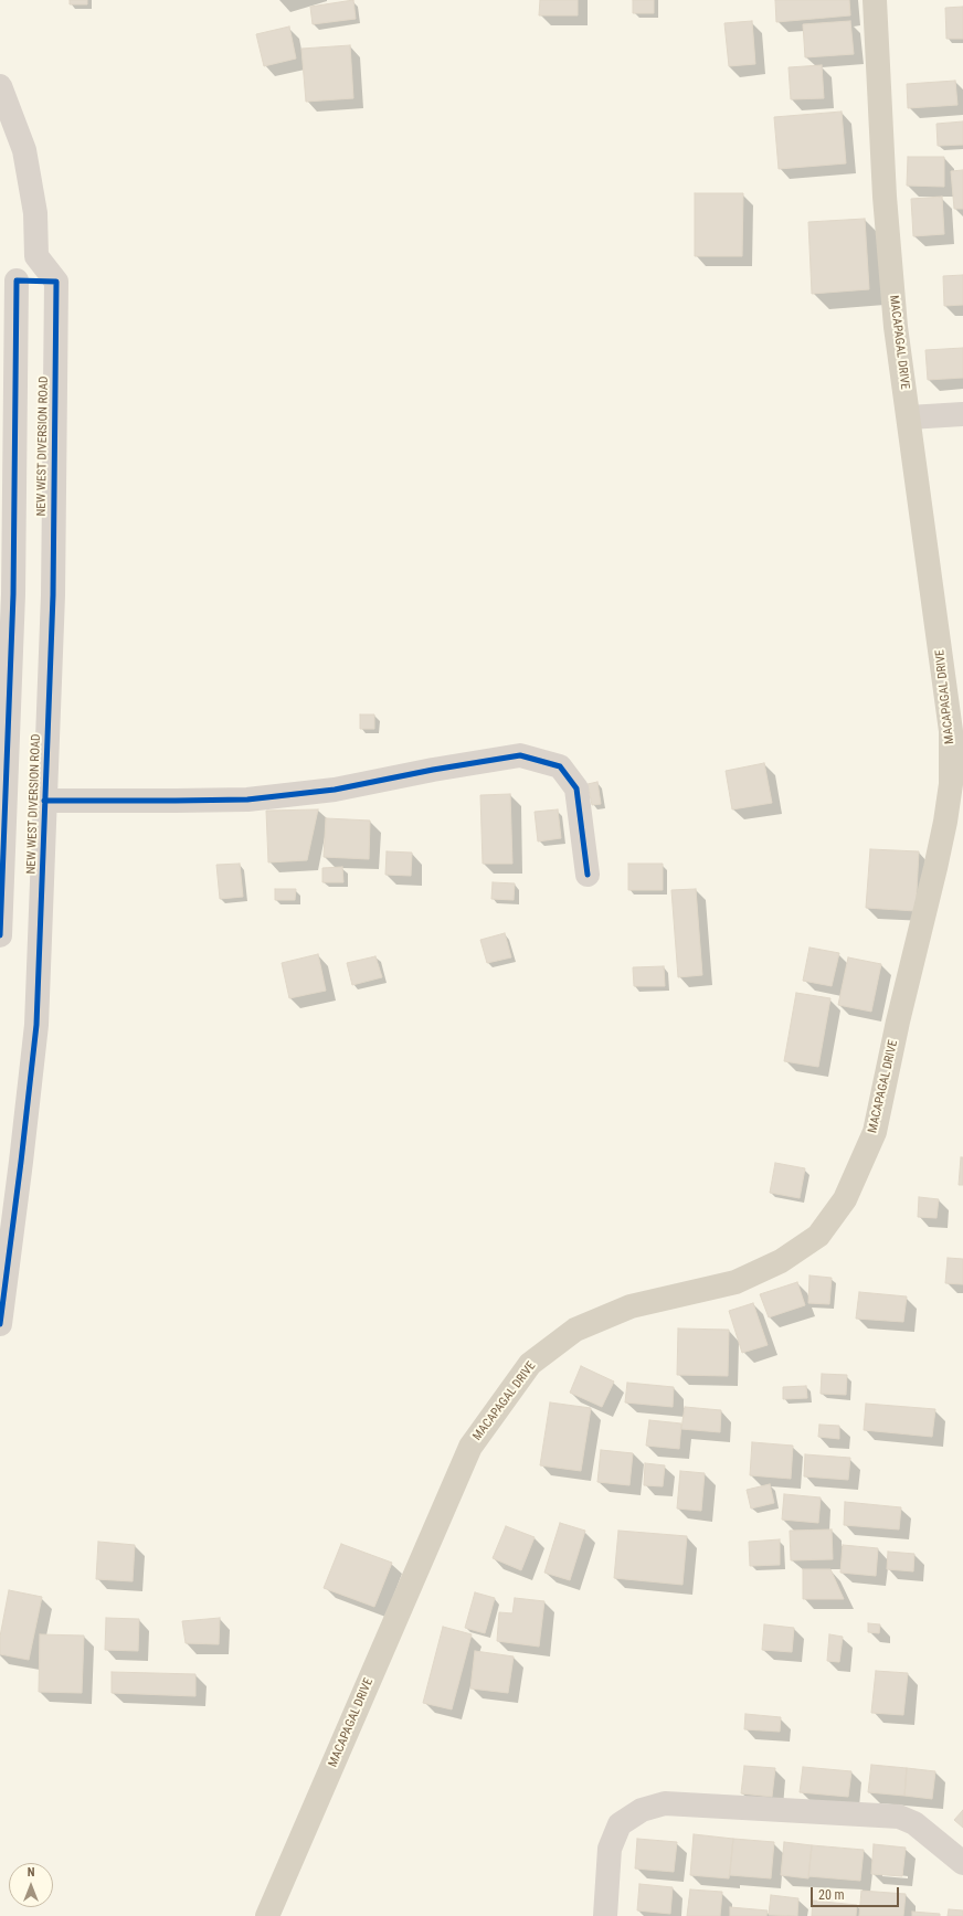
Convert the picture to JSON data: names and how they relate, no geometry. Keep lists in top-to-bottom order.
{
  "streets": {
    "main road": ["MACAPAGAL DRIVE"],
    "street": ["NEW WEST DIVERSION ROAD"]
  },
  "scale_bar": "20 m",
  "north": "top"
}
